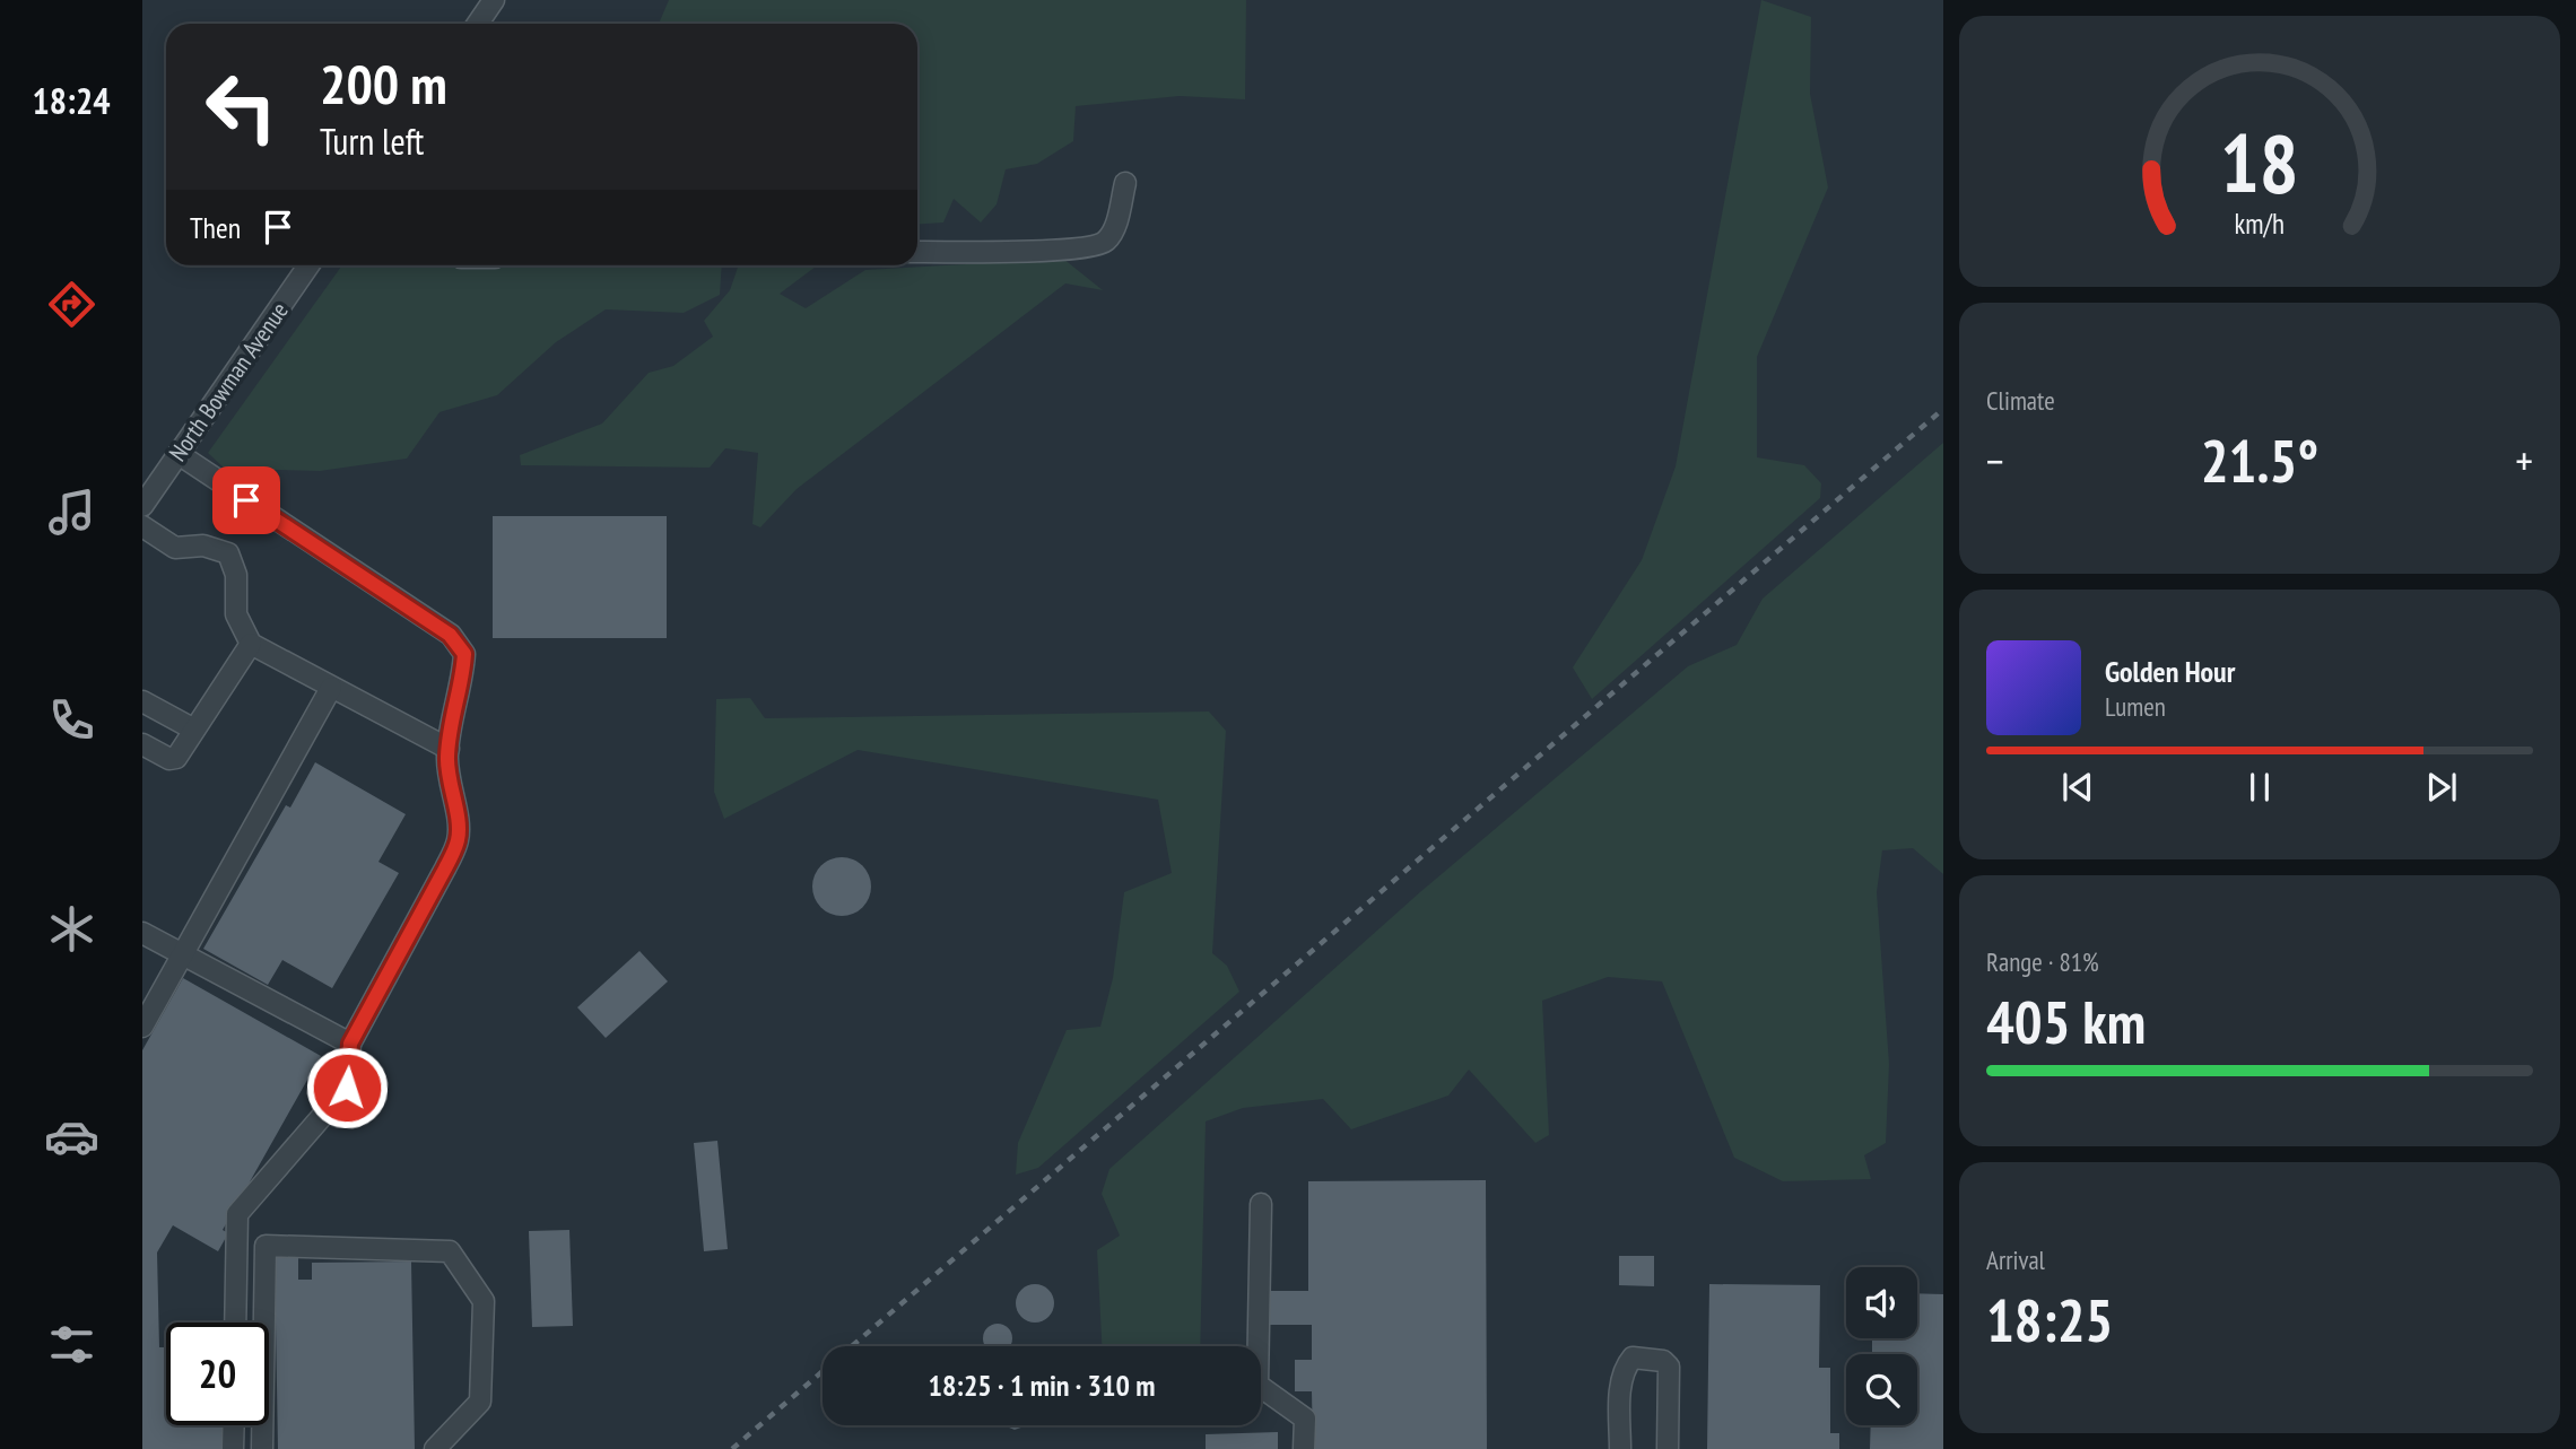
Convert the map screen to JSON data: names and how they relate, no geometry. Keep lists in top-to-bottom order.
{
  "streets": {
    "street": ["North Bowman Avenue"]
  },
  "page": {
    "tabs": "18:24",
    "turn": ["200 m", "Turn left"],
    "then": "Then",
    "tile": [
      "Climate",
      ["Range · 81%", "405 km"],
      ["Arrival", "18:25"]
    ],
    "heat": ["−", "21.5°", "+"],
    "song": ["Golden Hour", "Lumen"],
    "limit": "20",
    "trip": "18:25 · 1 min · 310 m",
    "gauge": ["18", "km/h"]
  }
}
